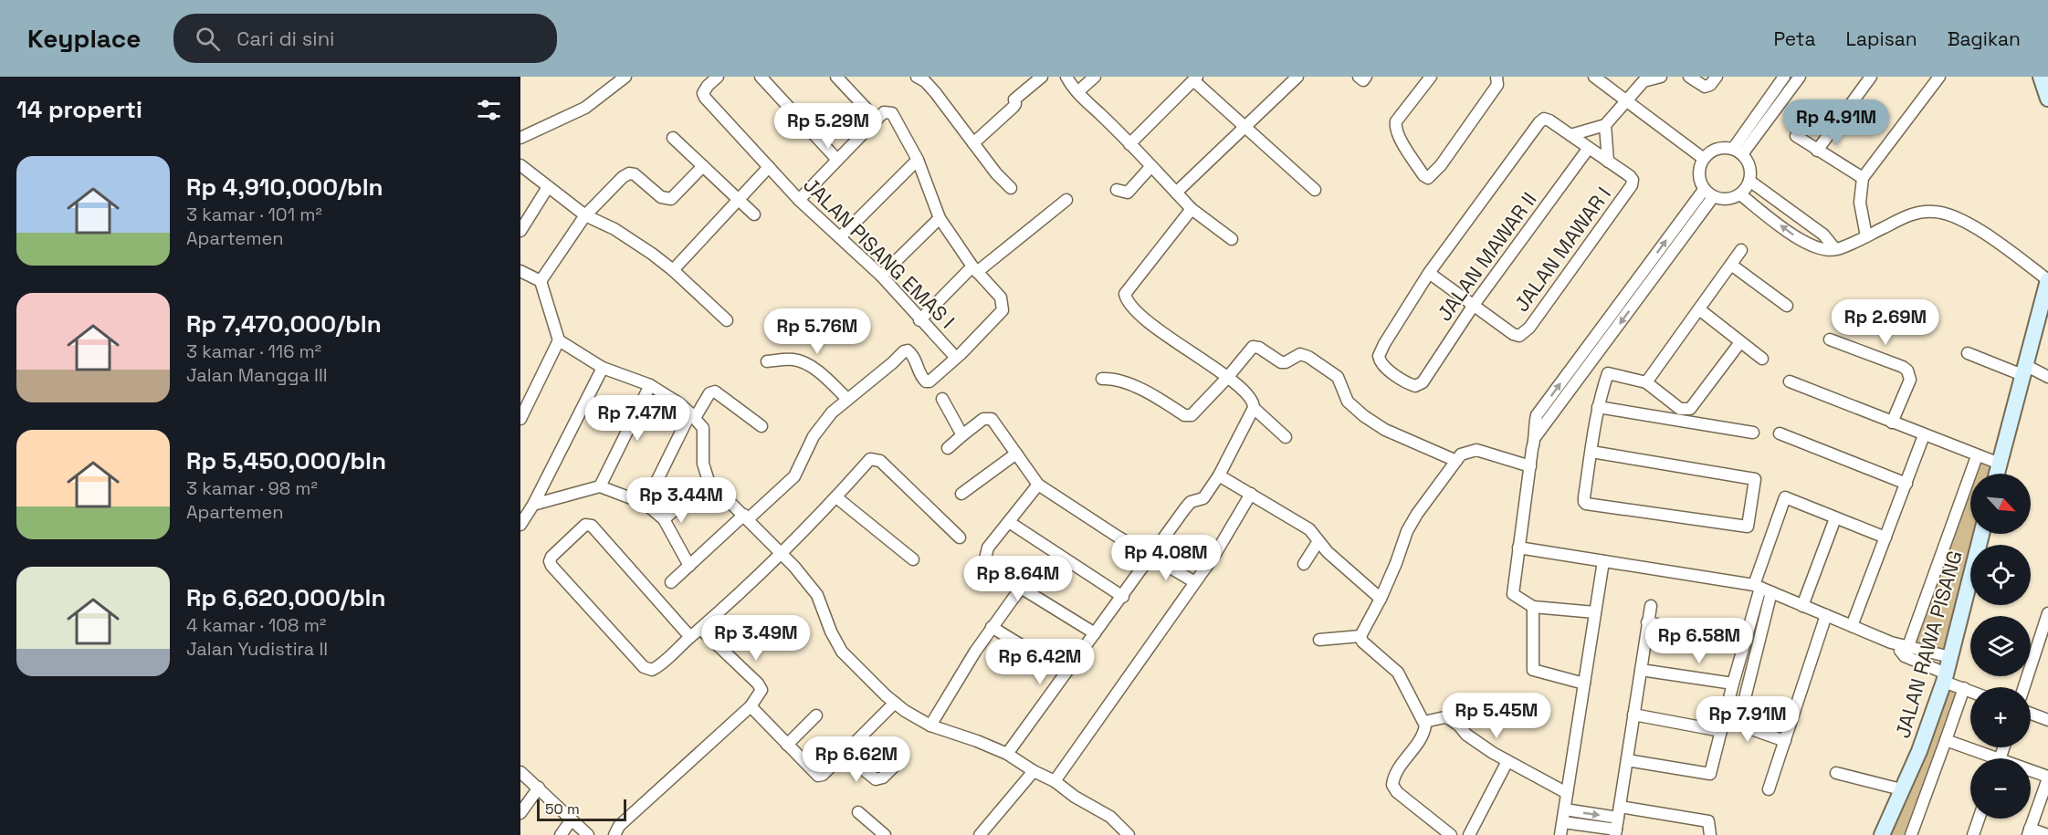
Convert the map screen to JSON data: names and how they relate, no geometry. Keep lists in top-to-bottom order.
{
  "streets": {
    "street": [
      "JALAN MAWAR I",
      "JALAN PISANG EMAS I",
      "JALAN MAWAR II",
      "JALAN RAWA PISANG"
    ]
  },
  "crossings": [
    ["JALAN MAWAR I", "JALAN MAWAR II"]
  ],
  "scale_bar": "50 m",
  "north": "bottom right",
  "page": {
    "header": "Keyplace",
    "search": "Cari di sini",
    "nav": ["Peta", "Lapisan", "Bagikan"],
    "heading": "14 properti",
    "price": [
      "Rp 4.91M",
      "Rp 5.29M",
      "Rp 2.69M",
      "Rp 5.76M",
      "Rp 7.47M",
      "Rp 3.44M",
      "Rp 4.08M",
      "Rp 8.64M",
      "Rp 3.49M",
      "Rp 6.58M",
      "Rp 6.42M",
      "Rp 5.45M",
      "Rp 7.91M",
      "Rp 6.62M"
    ],
    "list": [
      {
        "name": "Rp 4,910,000/bln",
        "note": "3 kamar · 101 m² · Apartemen"
      },
      {
        "name": "Rp 7,470,000/bln",
        "note": "3 kamar · 116 m² · Jalan Mangga III"
      },
      {
        "name": "Rp 5,450,000/bln",
        "note": "3 kamar · 98 m² · Apartemen"
      },
      {
        "name": "Rp 6,620,000/bln",
        "note": "4 kamar · 108 m² · Jalan Yudistira II"
      }
    ],
    "map_buttons": ["+", "−"],
    "scale": "50 m"
  }
}
